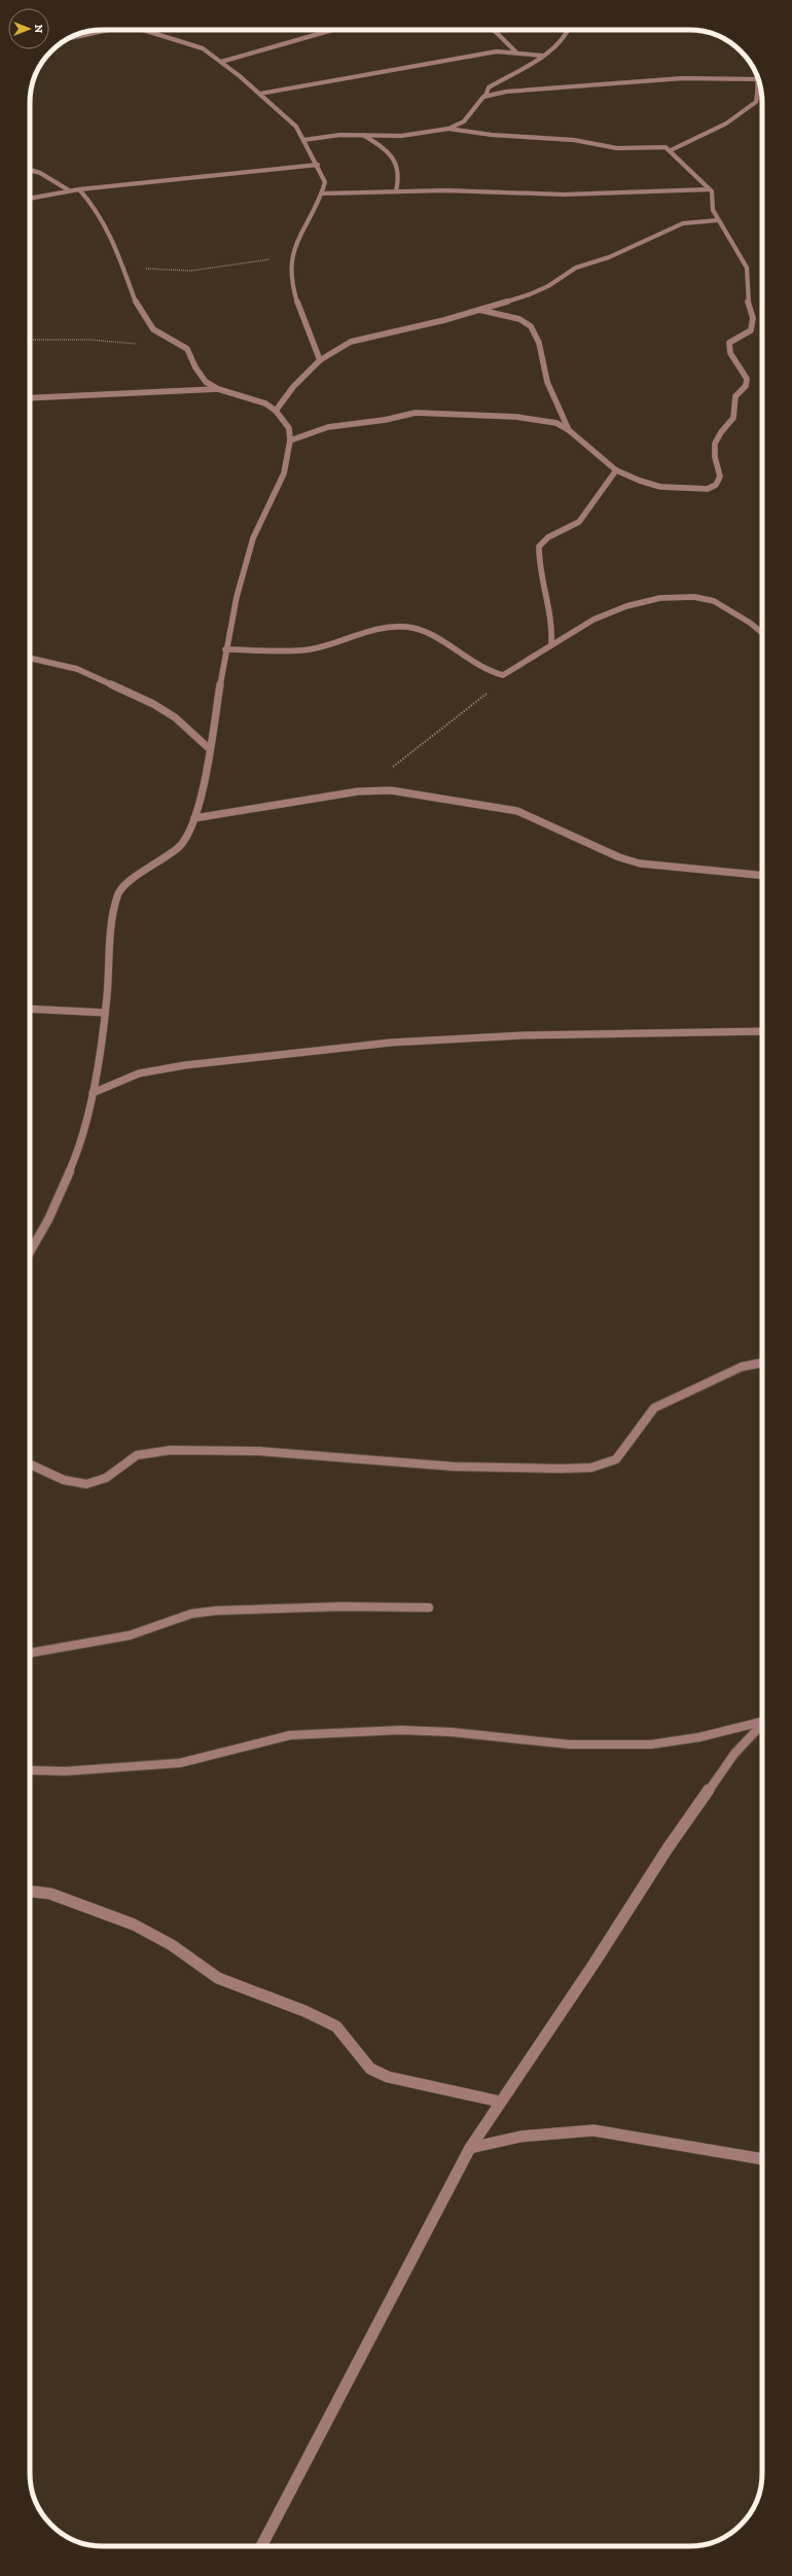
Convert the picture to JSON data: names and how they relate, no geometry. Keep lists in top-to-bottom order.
{
  "north": "right"
}
